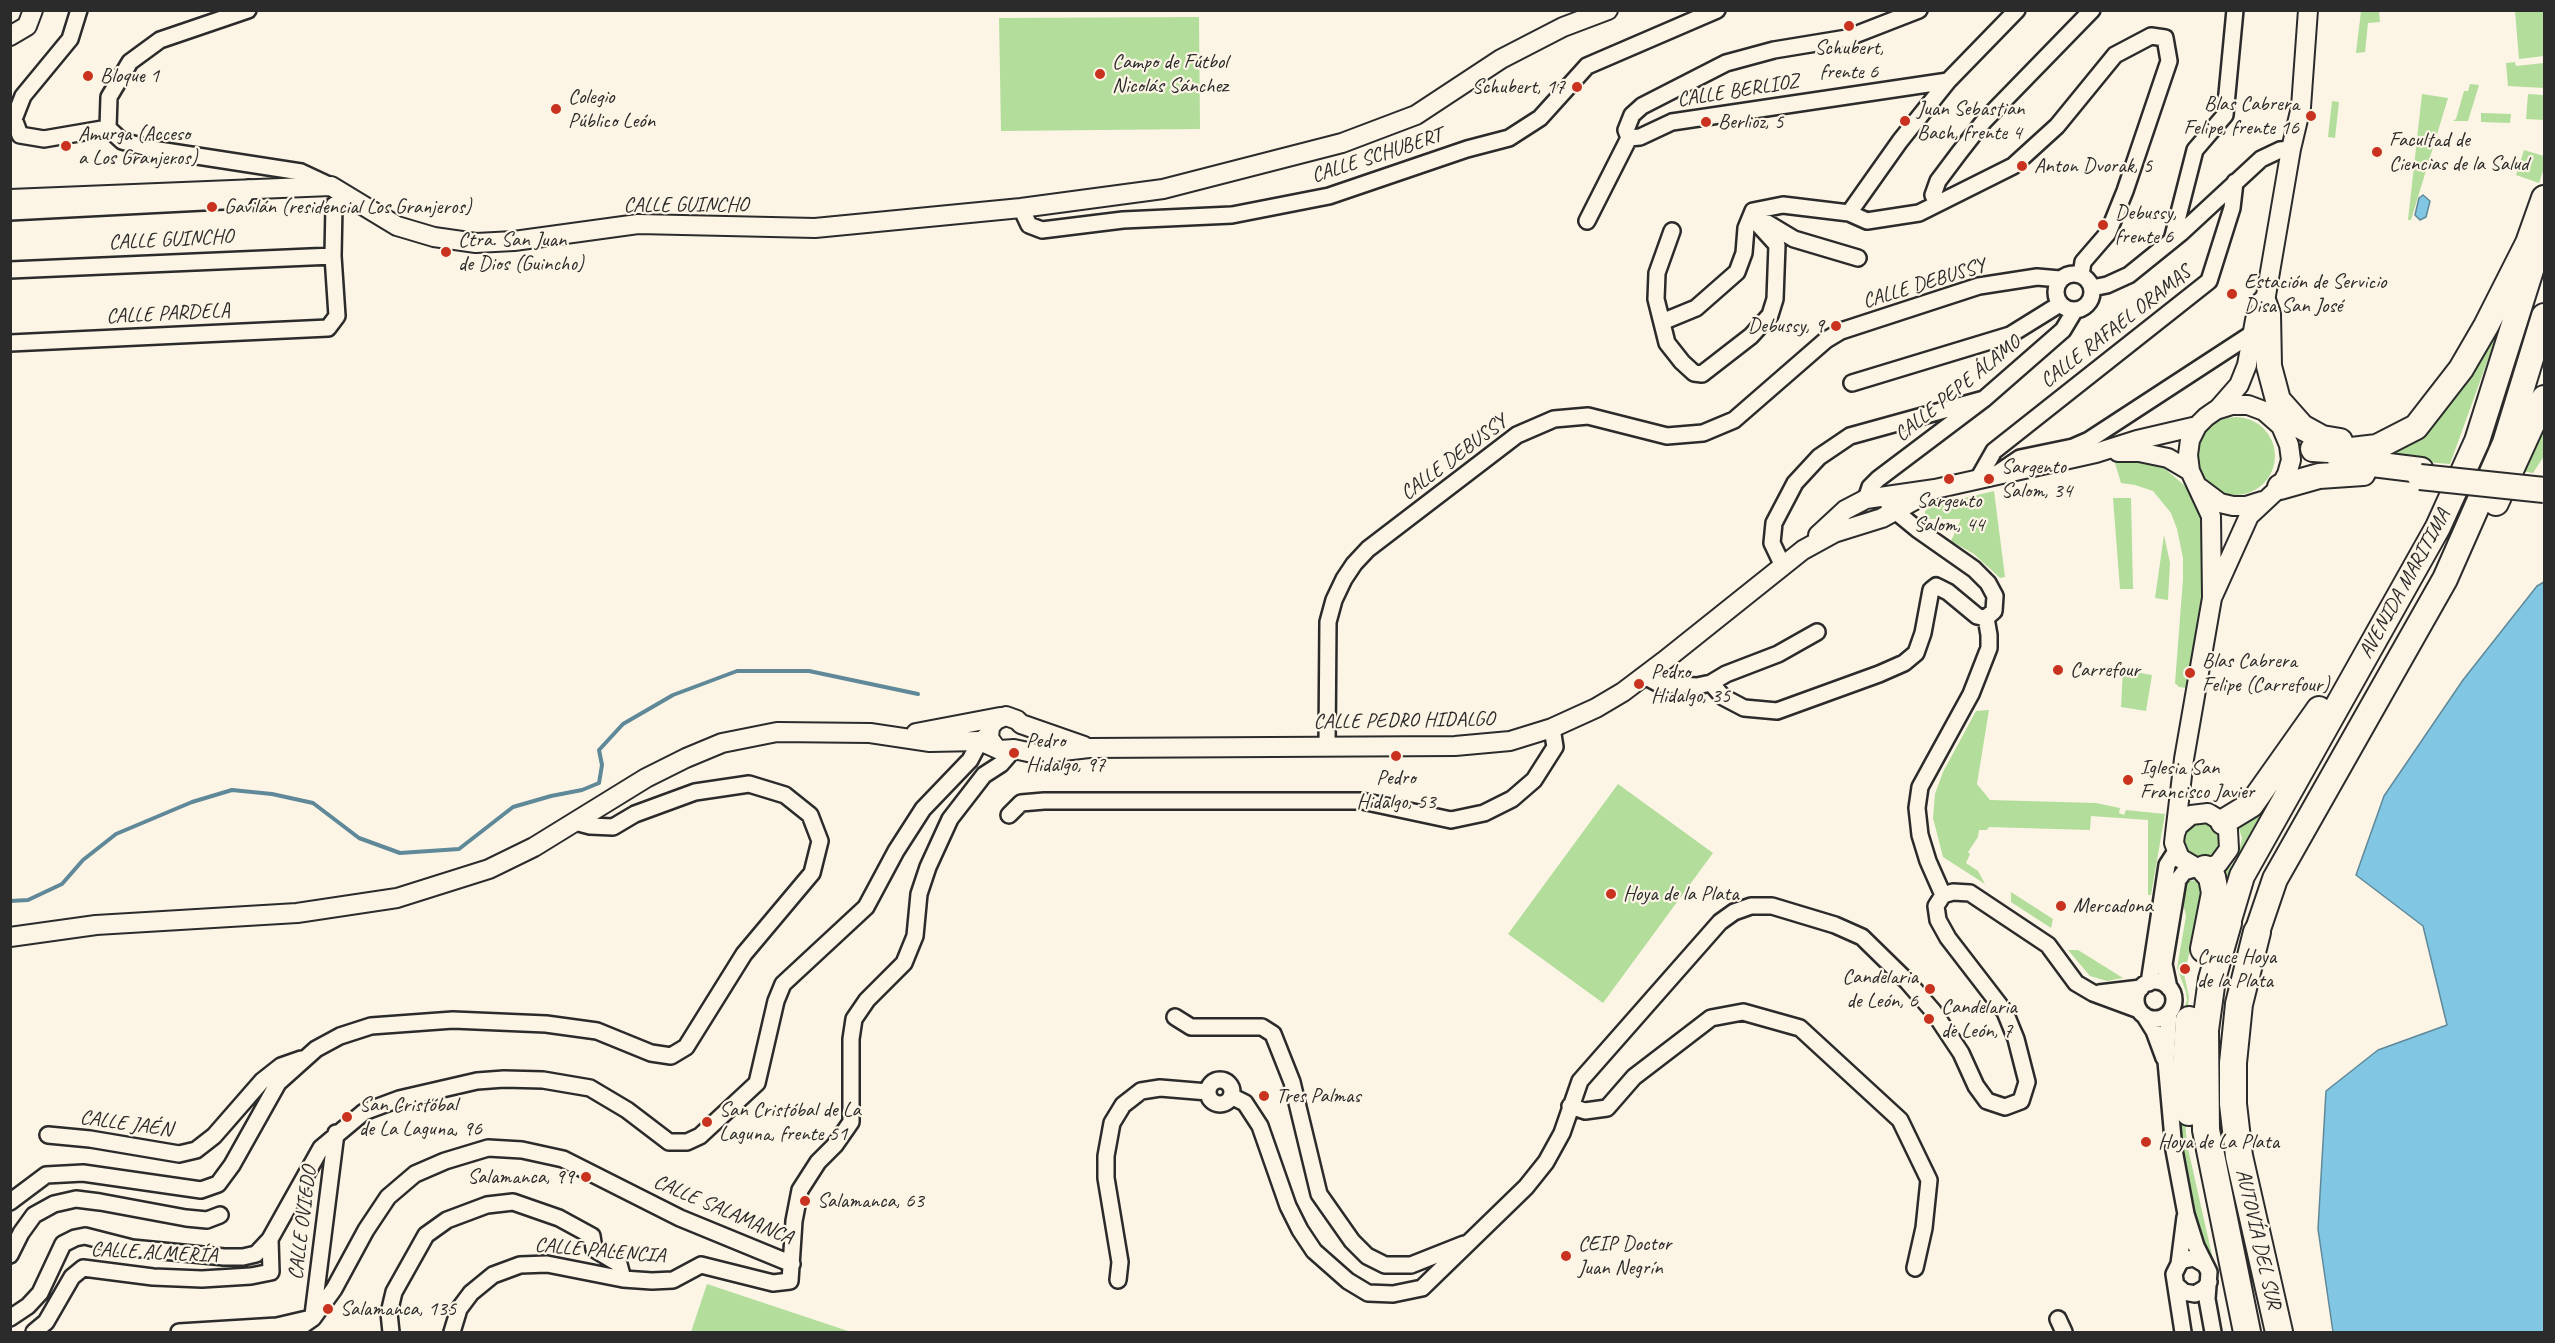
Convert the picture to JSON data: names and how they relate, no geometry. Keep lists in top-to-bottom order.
{
  "streets": {
    "highway": ["AVENIDA MARITIMA", "AUTOVÍA DEL SUR"],
    "street": [
      "CALLE BERLIOZ",
      "CALLE SCHUBERT",
      "CALLE GUINCHO",
      "CALLE DEBUSSY",
      "CALLE PARDELA",
      "CALLE RAFAEL ORAMAS",
      "CALLE PEPE ÁLAMO",
      "CALLE PEDRO HIDALGO",
      "CALLE JAÉN",
      "CALLE SALAMANCA",
      "CALLE OVIEDO",
      "CALLE PALENCIA",
      "CALLE ALMERÍA"
    ]
  },
  "crossings": [
    ["CALLE SCHUBERT", "CALLE GUINCHO"],
    ["CALLE GUINCHO", "CALLE PARDELA"],
    ["CALLE DEBUSSY", "CALLE PEPE ÁLAMO"],
    ["CALLE DEBUSSY", "CALLE PEDRO HIDALGO"],
    ["CALLE RAFAEL ORAMAS", "CALLE PEDRO HIDALGO"],
    ["CALLE PEPE ÁLAMO", "CALLE PEDRO HIDALGO"],
    ["AVENIDA MARITIMA", "AUTOVÍA DEL SUR"],
    ["CALLE SALAMANCA", "CALLE OVIEDO"],
    ["CALLE SALAMANCA", "CALLE PALENCIA"]
  ],
  "places": [
    "Schubert, frente 6",
    "Campo de Fútbol Nicolás Sánchez",
    "Bloque 1",
    "Schubert, 17",
    "Colegio Público León",
    "Blas Cabrera Felipe, frente 16",
    "Juan Sebastian Bach, frente 4",
    "Berlioz, 5",
    "Amurga (Acceso a Los Granjeros)",
    "Facultad de Ciencias de la Salud",
    "Anton Dvorak, 5",
    "Gavilán (residencial Los Granjeros)",
    "Debussy, frente 6",
    "Ctra. San Juan de Dios (Guincho)",
    "Estación de Servicio Disa San José",
    "Debussy, 9",
    "Sargento Salom, 44",
    "Sargento Salom, 34",
    "Carrefour",
    "Blas Cabrera Felipe (Carrefour)",
    "Pedro Hidalgo, 35",
    "Pedro Hidalgo, 97",
    "Pedro Hidalgo, 53",
    "Iglesia San Francisco Javier",
    "Hoya de la Plata",
    "Mercadona",
    "Cruce Hoya de la Plata",
    "Candelaria de León, 6",
    "Candelaria de León, 7",
    "Tres Palmas",
    "San Cristóbal de La Laguna, 96",
    "San Cristóbal de La Laguna, frente 51",
    "Hoya de La Plata",
    "Salamanca, 99",
    "Salamanca, 63",
    "CEIP Doctor Juan Negrín",
    "Salamanca, 135"
  ]
}
